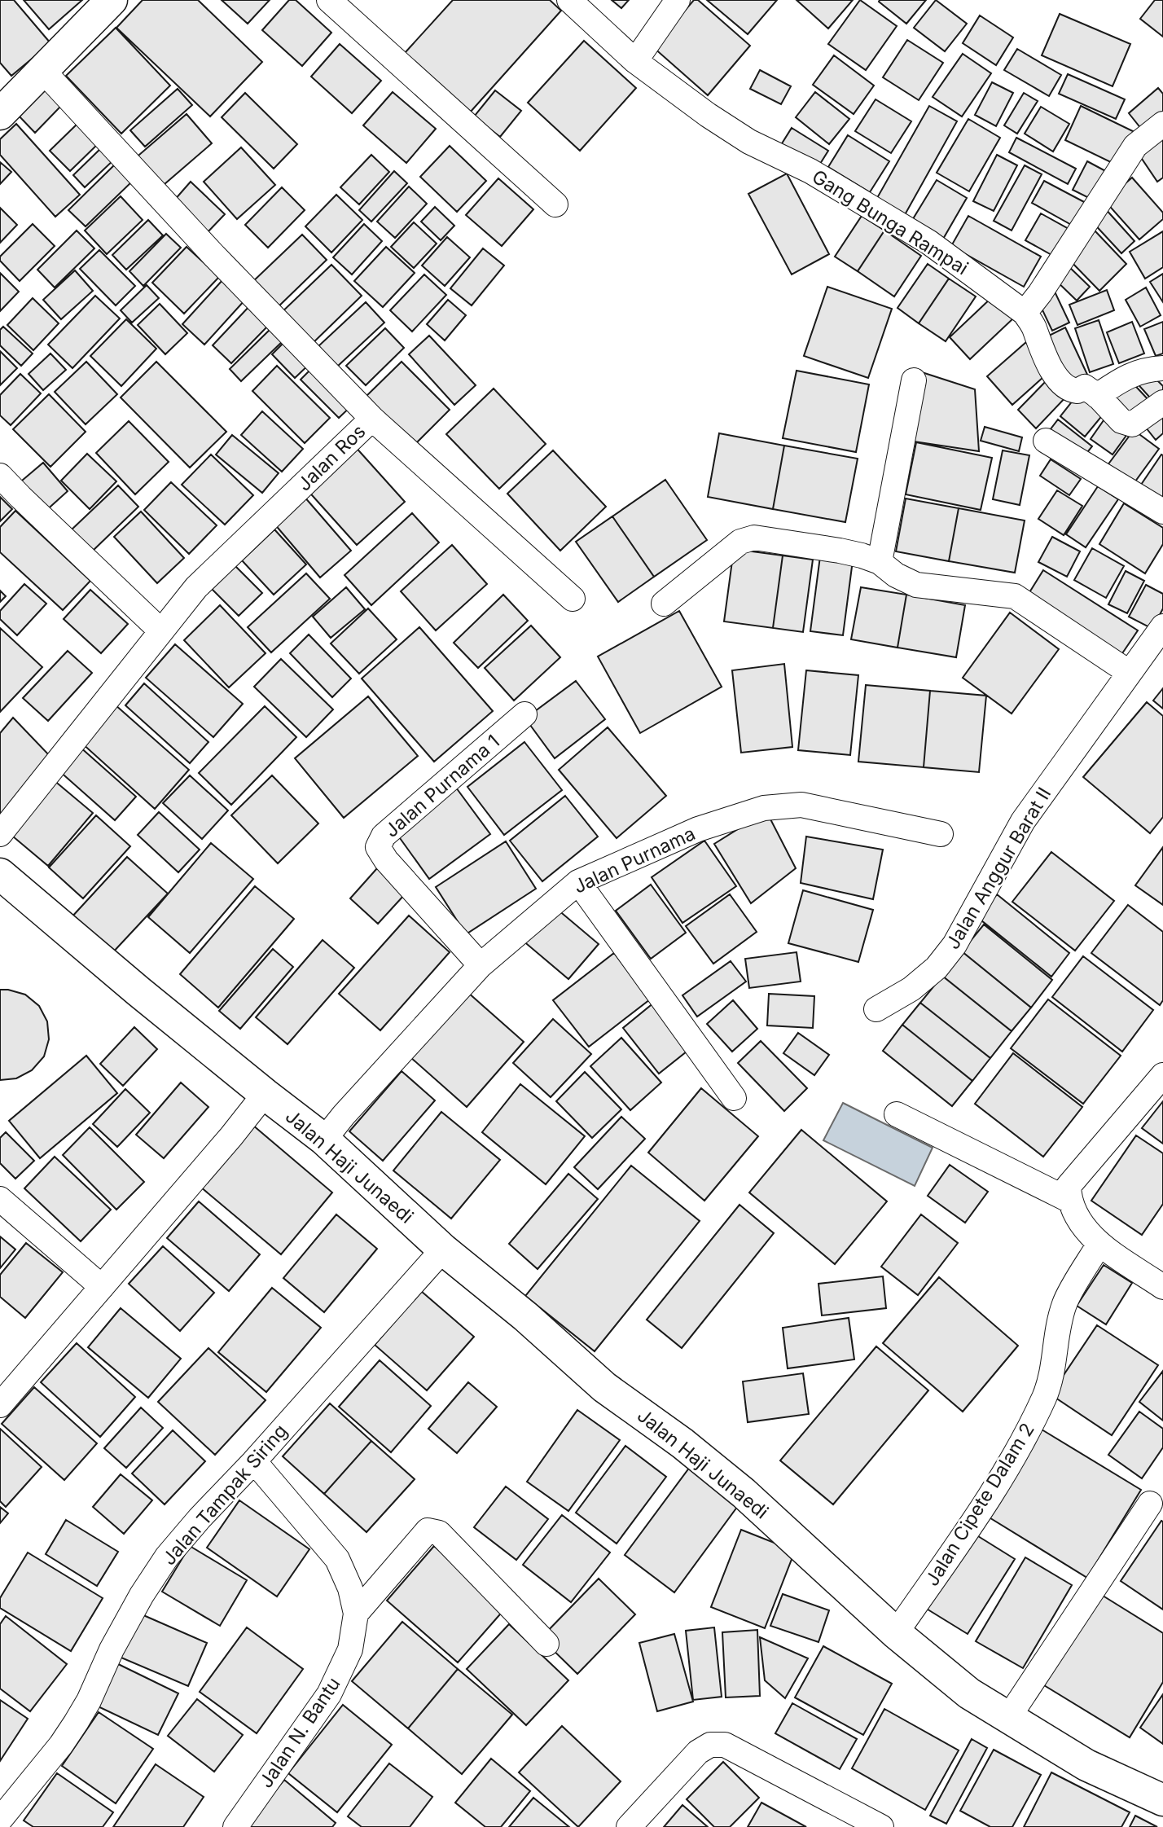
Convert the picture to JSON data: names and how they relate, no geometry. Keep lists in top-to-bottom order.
{
  "streets": {
    "street": [
      "Gang Bunga Rampai",
      "Jalan Ros",
      "Jalan Purnama 1",
      "Jalan Purnama",
      "Jalan Anggur Barat II",
      "Jalan Haji Junaedi",
      "Jalan Tampak Siring",
      "Jalan Cipete Dalam 2",
      "Jalan N. Bantu"
    ]
  },
  "crossings": [
    ["Jalan Purnama 1", "Jalan Purnama"],
    ["Jalan Purnama", "Jalan Haji Junaedi"],
    ["Jalan Haji Junaedi", "Jalan Tampak Siring"],
    ["Jalan Haji Junaedi", "Jalan Cipete Dalam 2"],
    ["Jalan Tampak Siring", "Jalan N. Bantu"]
  ]
}
